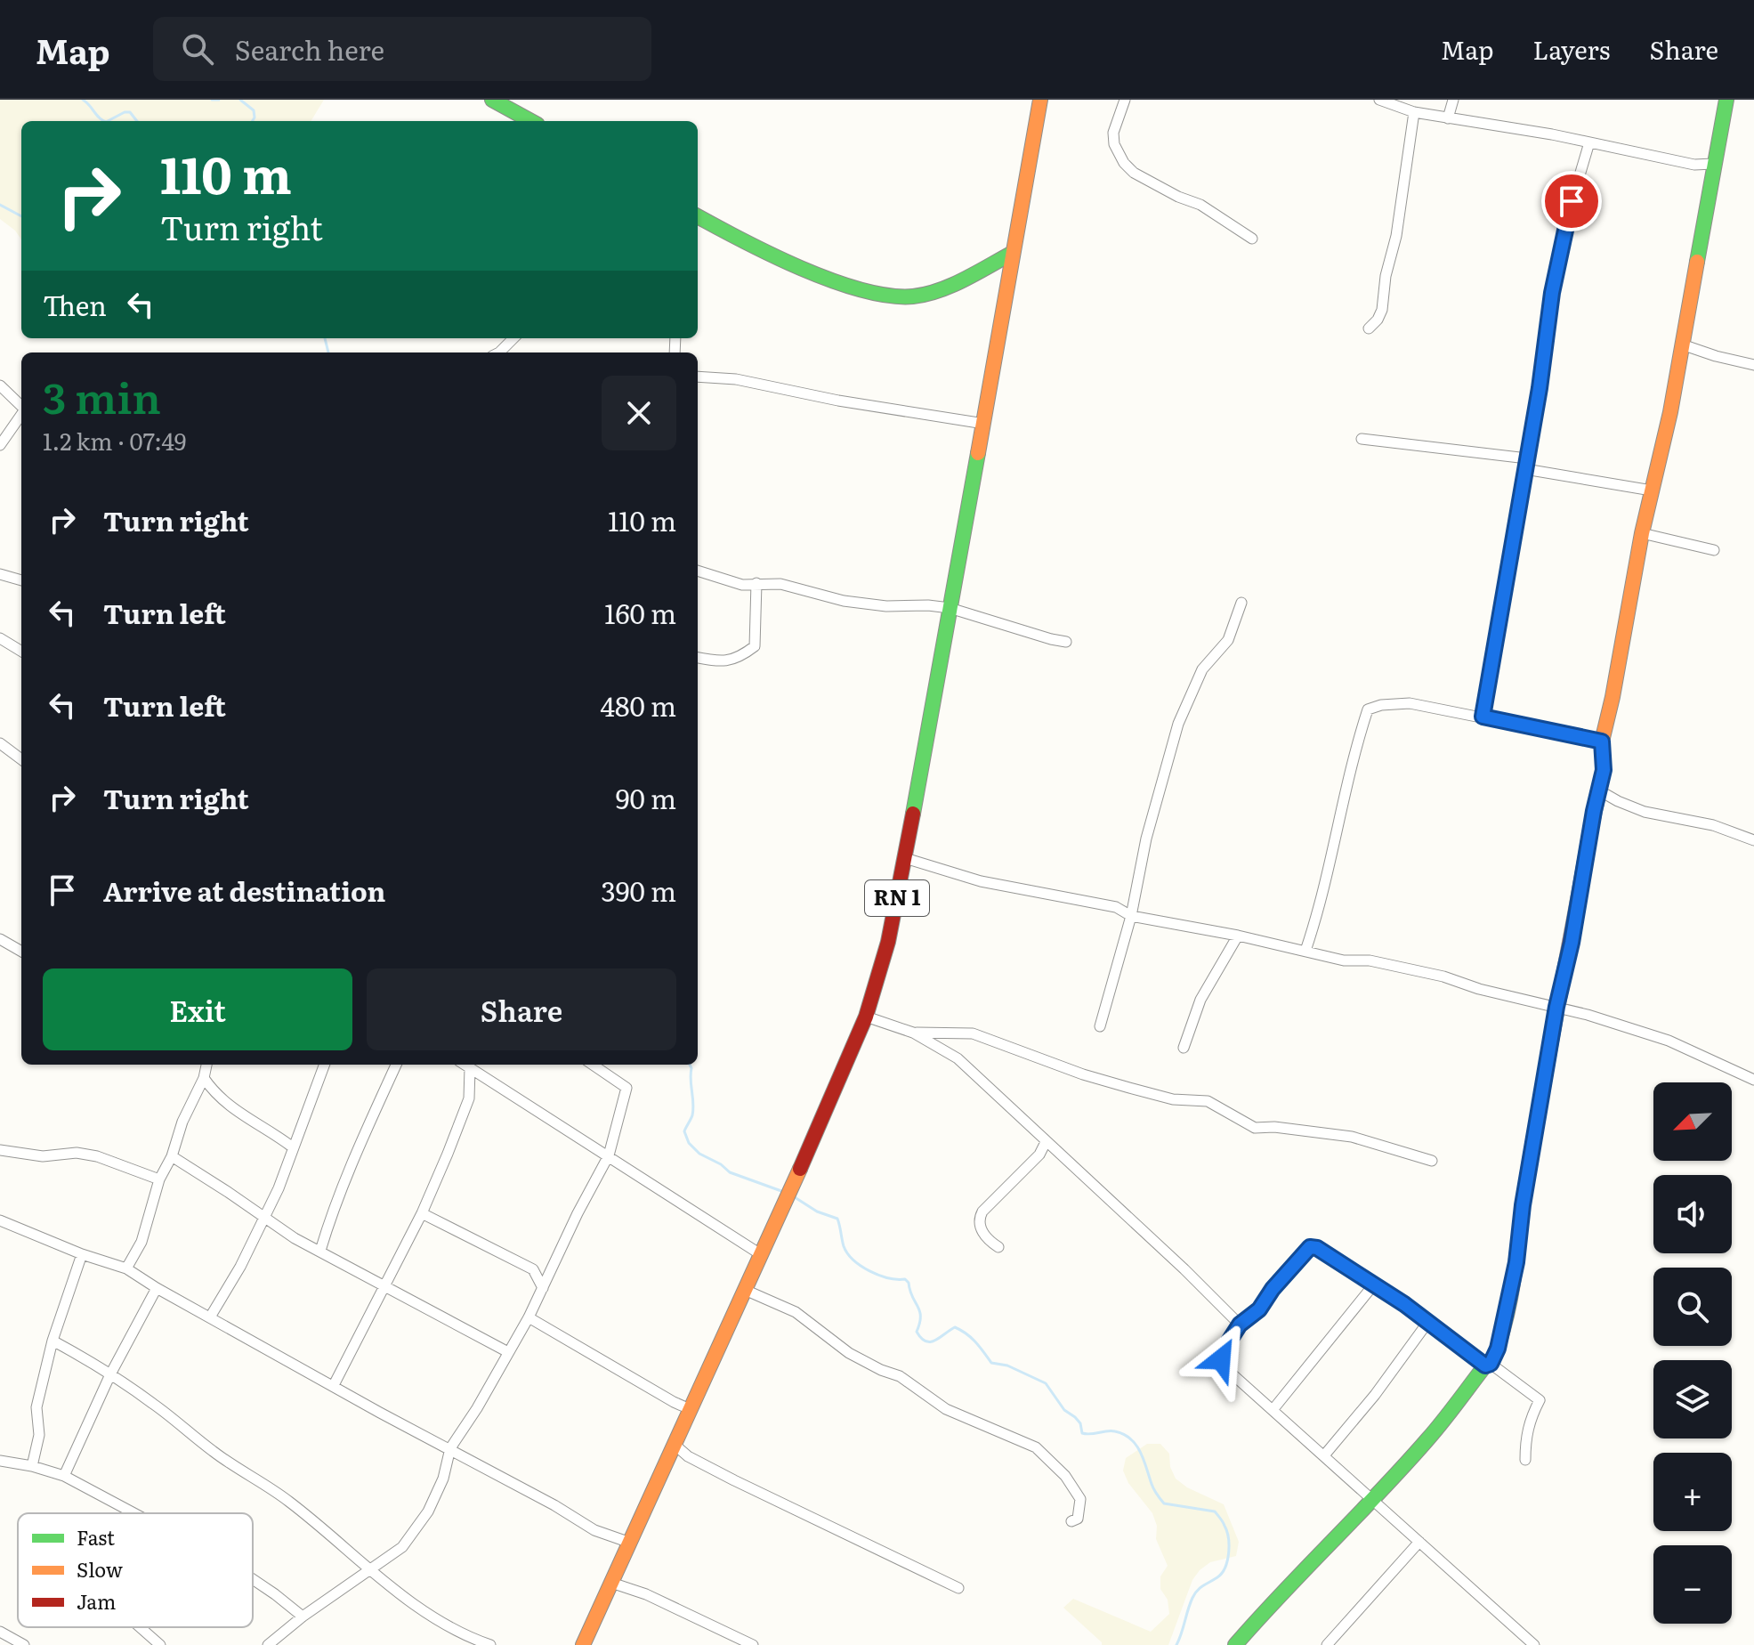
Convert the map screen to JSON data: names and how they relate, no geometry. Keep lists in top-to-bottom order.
{
  "streets": {
    "street": ["RN 1"]
  },
  "legend": ["Fast", "Slow", "Jam"],
  "north": "bottom left",
  "page": {
    "header": "Map",
    "search": "Search here",
    "nav": ["Map", "Layers", "Share"],
    "turn": ["110 m", "Turn right"],
    "then": "Then",
    "heading": ["3 min", "1.2 km · 07:49"],
    "list": [
      {
        "name": "Turn right",
        "value": "110 m"
      },
      {
        "name": "Turn left",
        "value": "160 m"
      },
      {
        "name": "Turn left",
        "value": "480 m"
      },
      {
        "name": "Turn right",
        "value": "90 m"
      },
      {
        "name": "Arrive at destination",
        "value": "390 m"
      }
    ],
    "buttons": ["Exit", "Share"],
    "map_buttons": ["+", "−"]
  }
}
